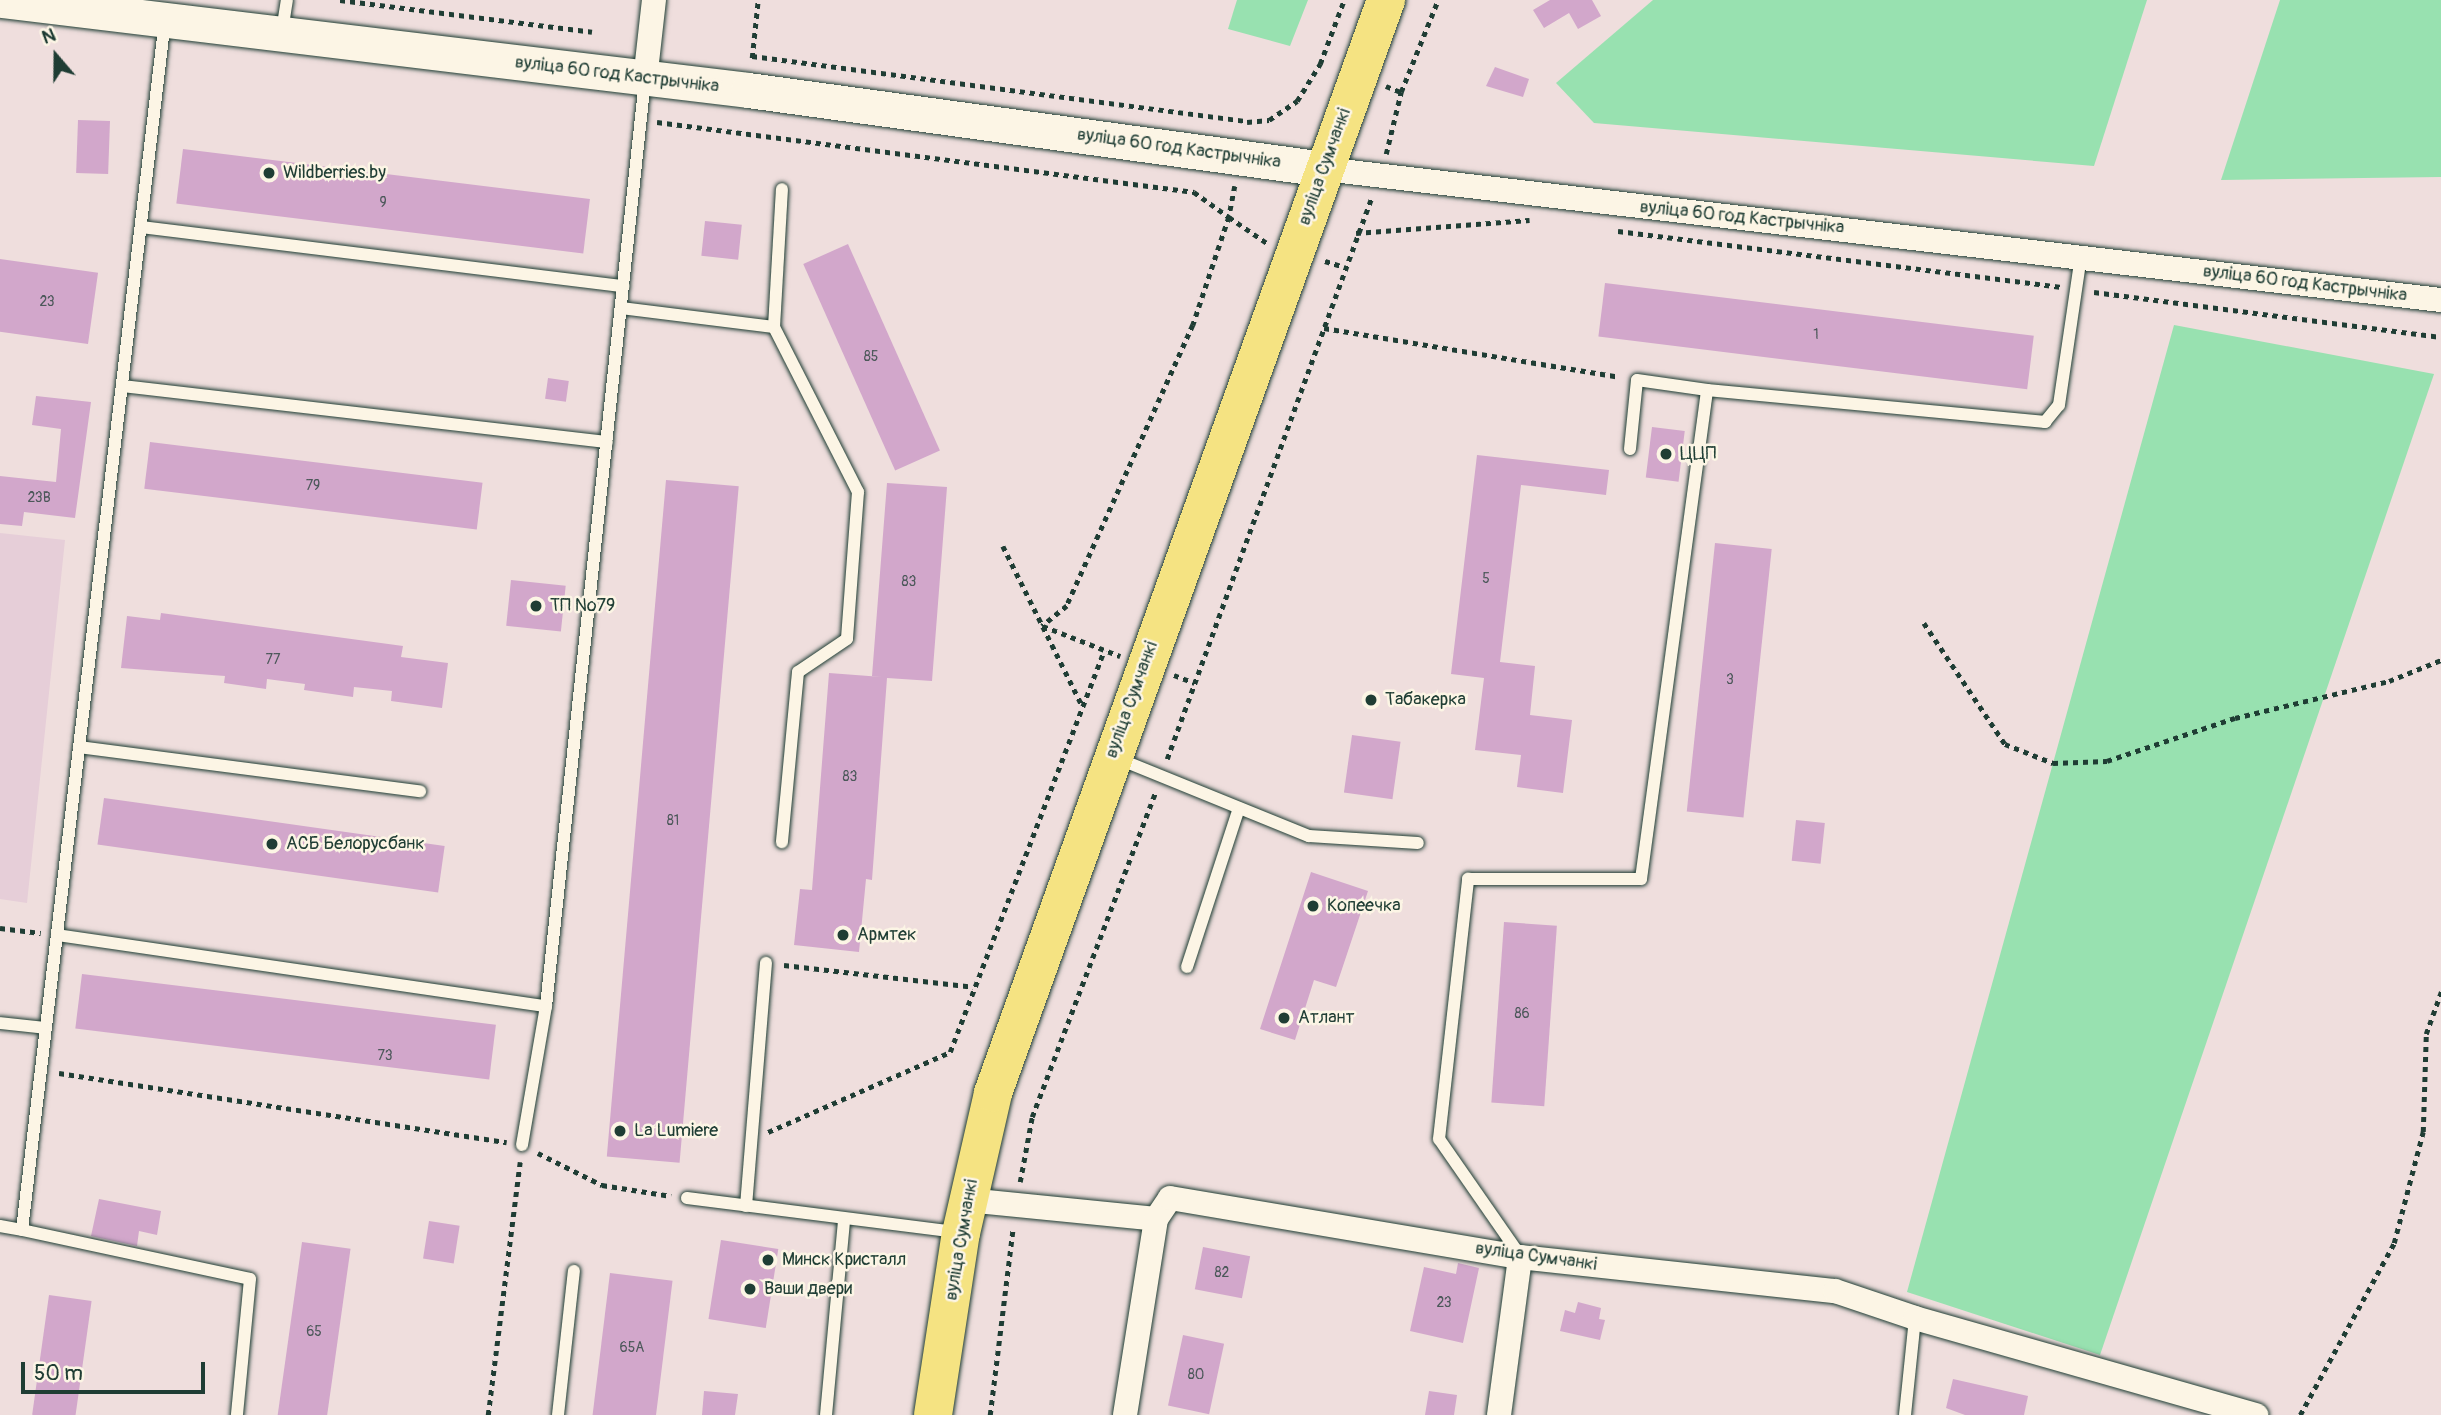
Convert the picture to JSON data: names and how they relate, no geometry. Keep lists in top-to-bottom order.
{
  "streets": {
    "main road": ["вуліца Сумчанкі"],
    "street": ["вуліца 60 год Кастрычніка"]
  },
  "crossings": [
    ["вуліца 60 год Кастрычніка", "вуліца Сумчанкі"]
  ],
  "places": [
    "Wildberries.by",
    "ЦЦП",
    "ТП №79",
    "Табакерка",
    "АСБ Белорусбанк",
    "Копеечка",
    "Армтек",
    "Атлант",
    "La Lumiere",
    "Минск Кристалл",
    "Ваши двери"
  ],
  "house_numbers": [
    "9",
    "23",
    "1",
    "85",
    "79",
    "23В",
    "5",
    "83",
    "77",
    "3",
    "83",
    "81",
    "86",
    "73",
    "82",
    "23",
    "65",
    "65А",
    "80"
  ],
  "scale_bar": "50 m",
  "north": "top"
}
